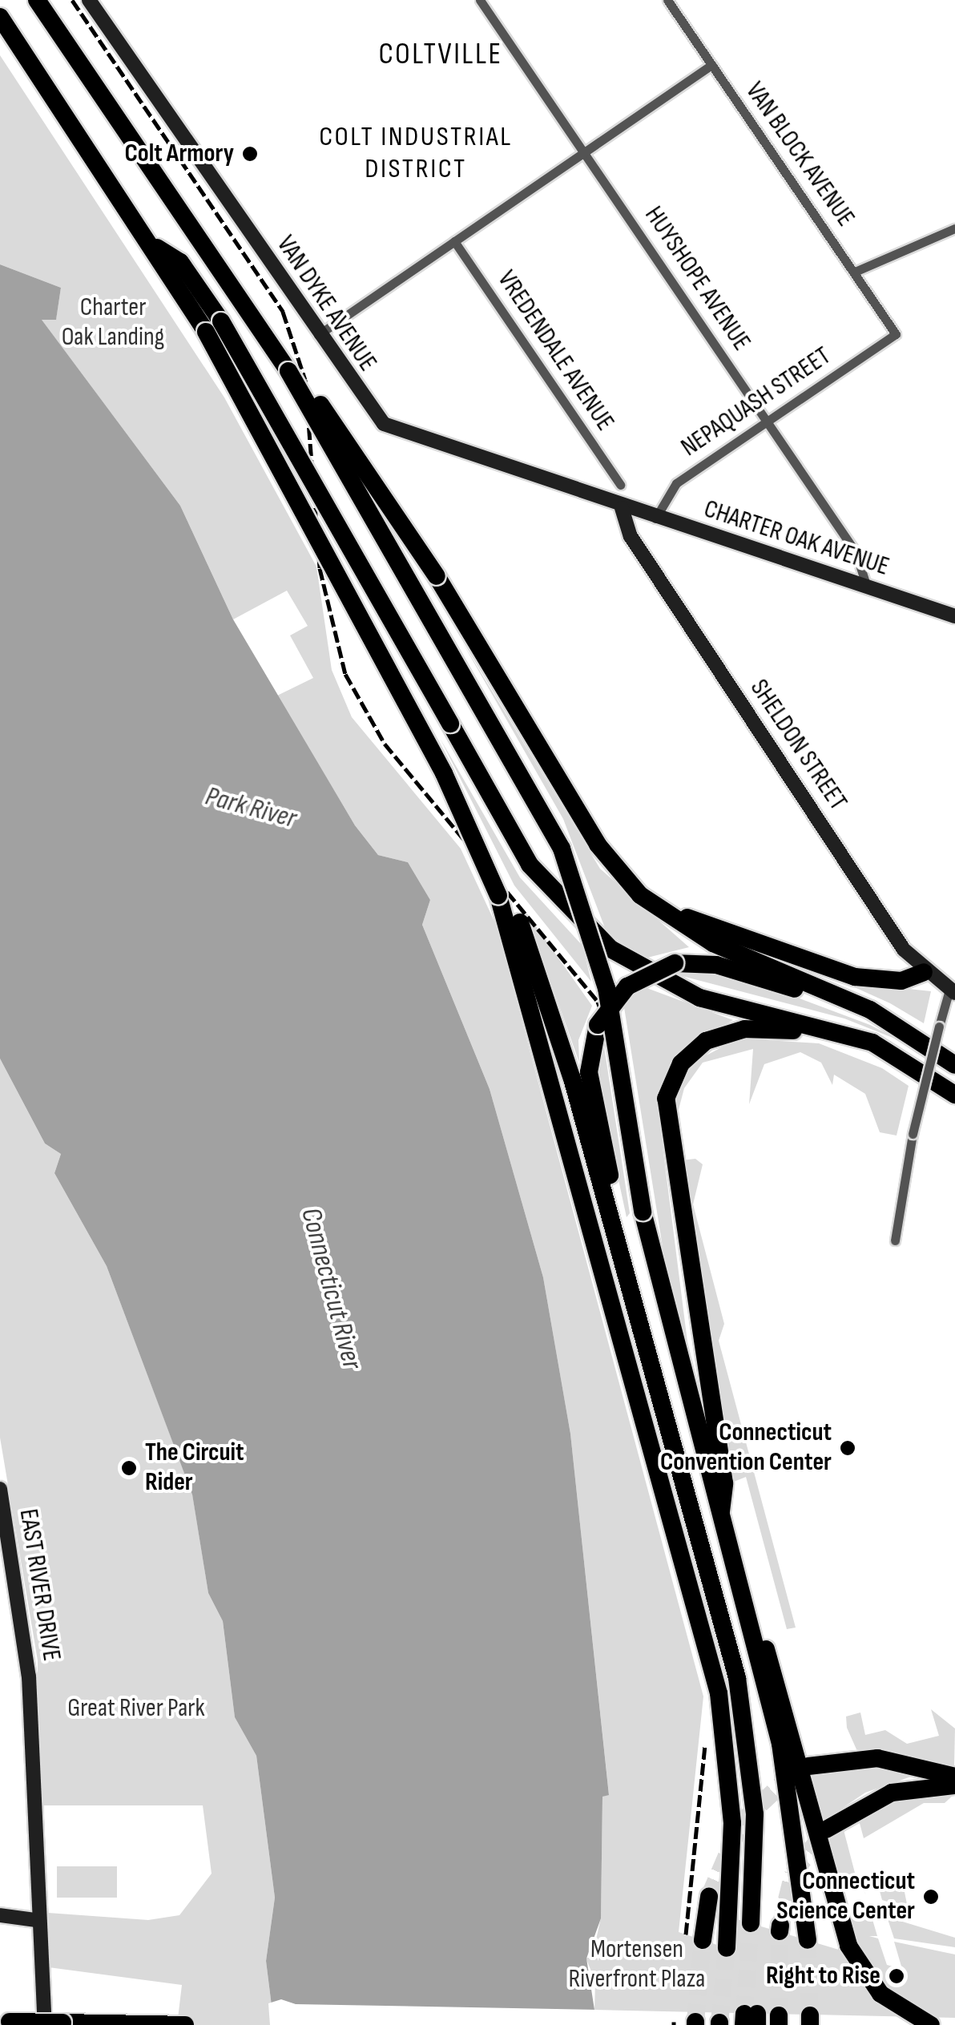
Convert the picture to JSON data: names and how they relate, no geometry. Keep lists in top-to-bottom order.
{
  "streets": {
    "street": [
      "VAN BLOCK AVENUE",
      "HUYSHOPE AVENUE",
      "VAN DYKE AVENUE",
      "VREDENDALE AVENUE",
      "NEPAQUASH STREET",
      "CHARTER OAK AVENUE",
      "SHELDON STREET",
      "EAST RIVER DRIVE"
    ]
  },
  "crossings": [
    ["VAN BLOCK AVENUE", "NEPAQUASH STREET"],
    ["HUYSHOPE AVENUE", "NEPAQUASH STREET"],
    ["HUYSHOPE AVENUE", "CHARTER OAK AVENUE"],
    ["VAN DYKE AVENUE", "CHARTER OAK AVENUE"],
    ["VAN DYKE AVENUE", "SHELDON STREET"],
    ["NEPAQUASH STREET", "CHARTER OAK AVENUE"],
    ["CHARTER OAK AVENUE", "SHELDON STREET"]
  ],
  "districts": ["COLTVILLE", "COLT INDUSTRIAL DISTRICT"],
  "water": ["Park River", "Connecticut River"],
  "parks": ["Charter Oak Landing", "Great River Park", "Mortensen Riverfront Plaza"],
  "places": [
    "Colt Armory",
    "Connecticut Convention Center",
    "The Circuit Rider",
    "Connecticut Science Center",
    "Right to Rise"
  ]
}
